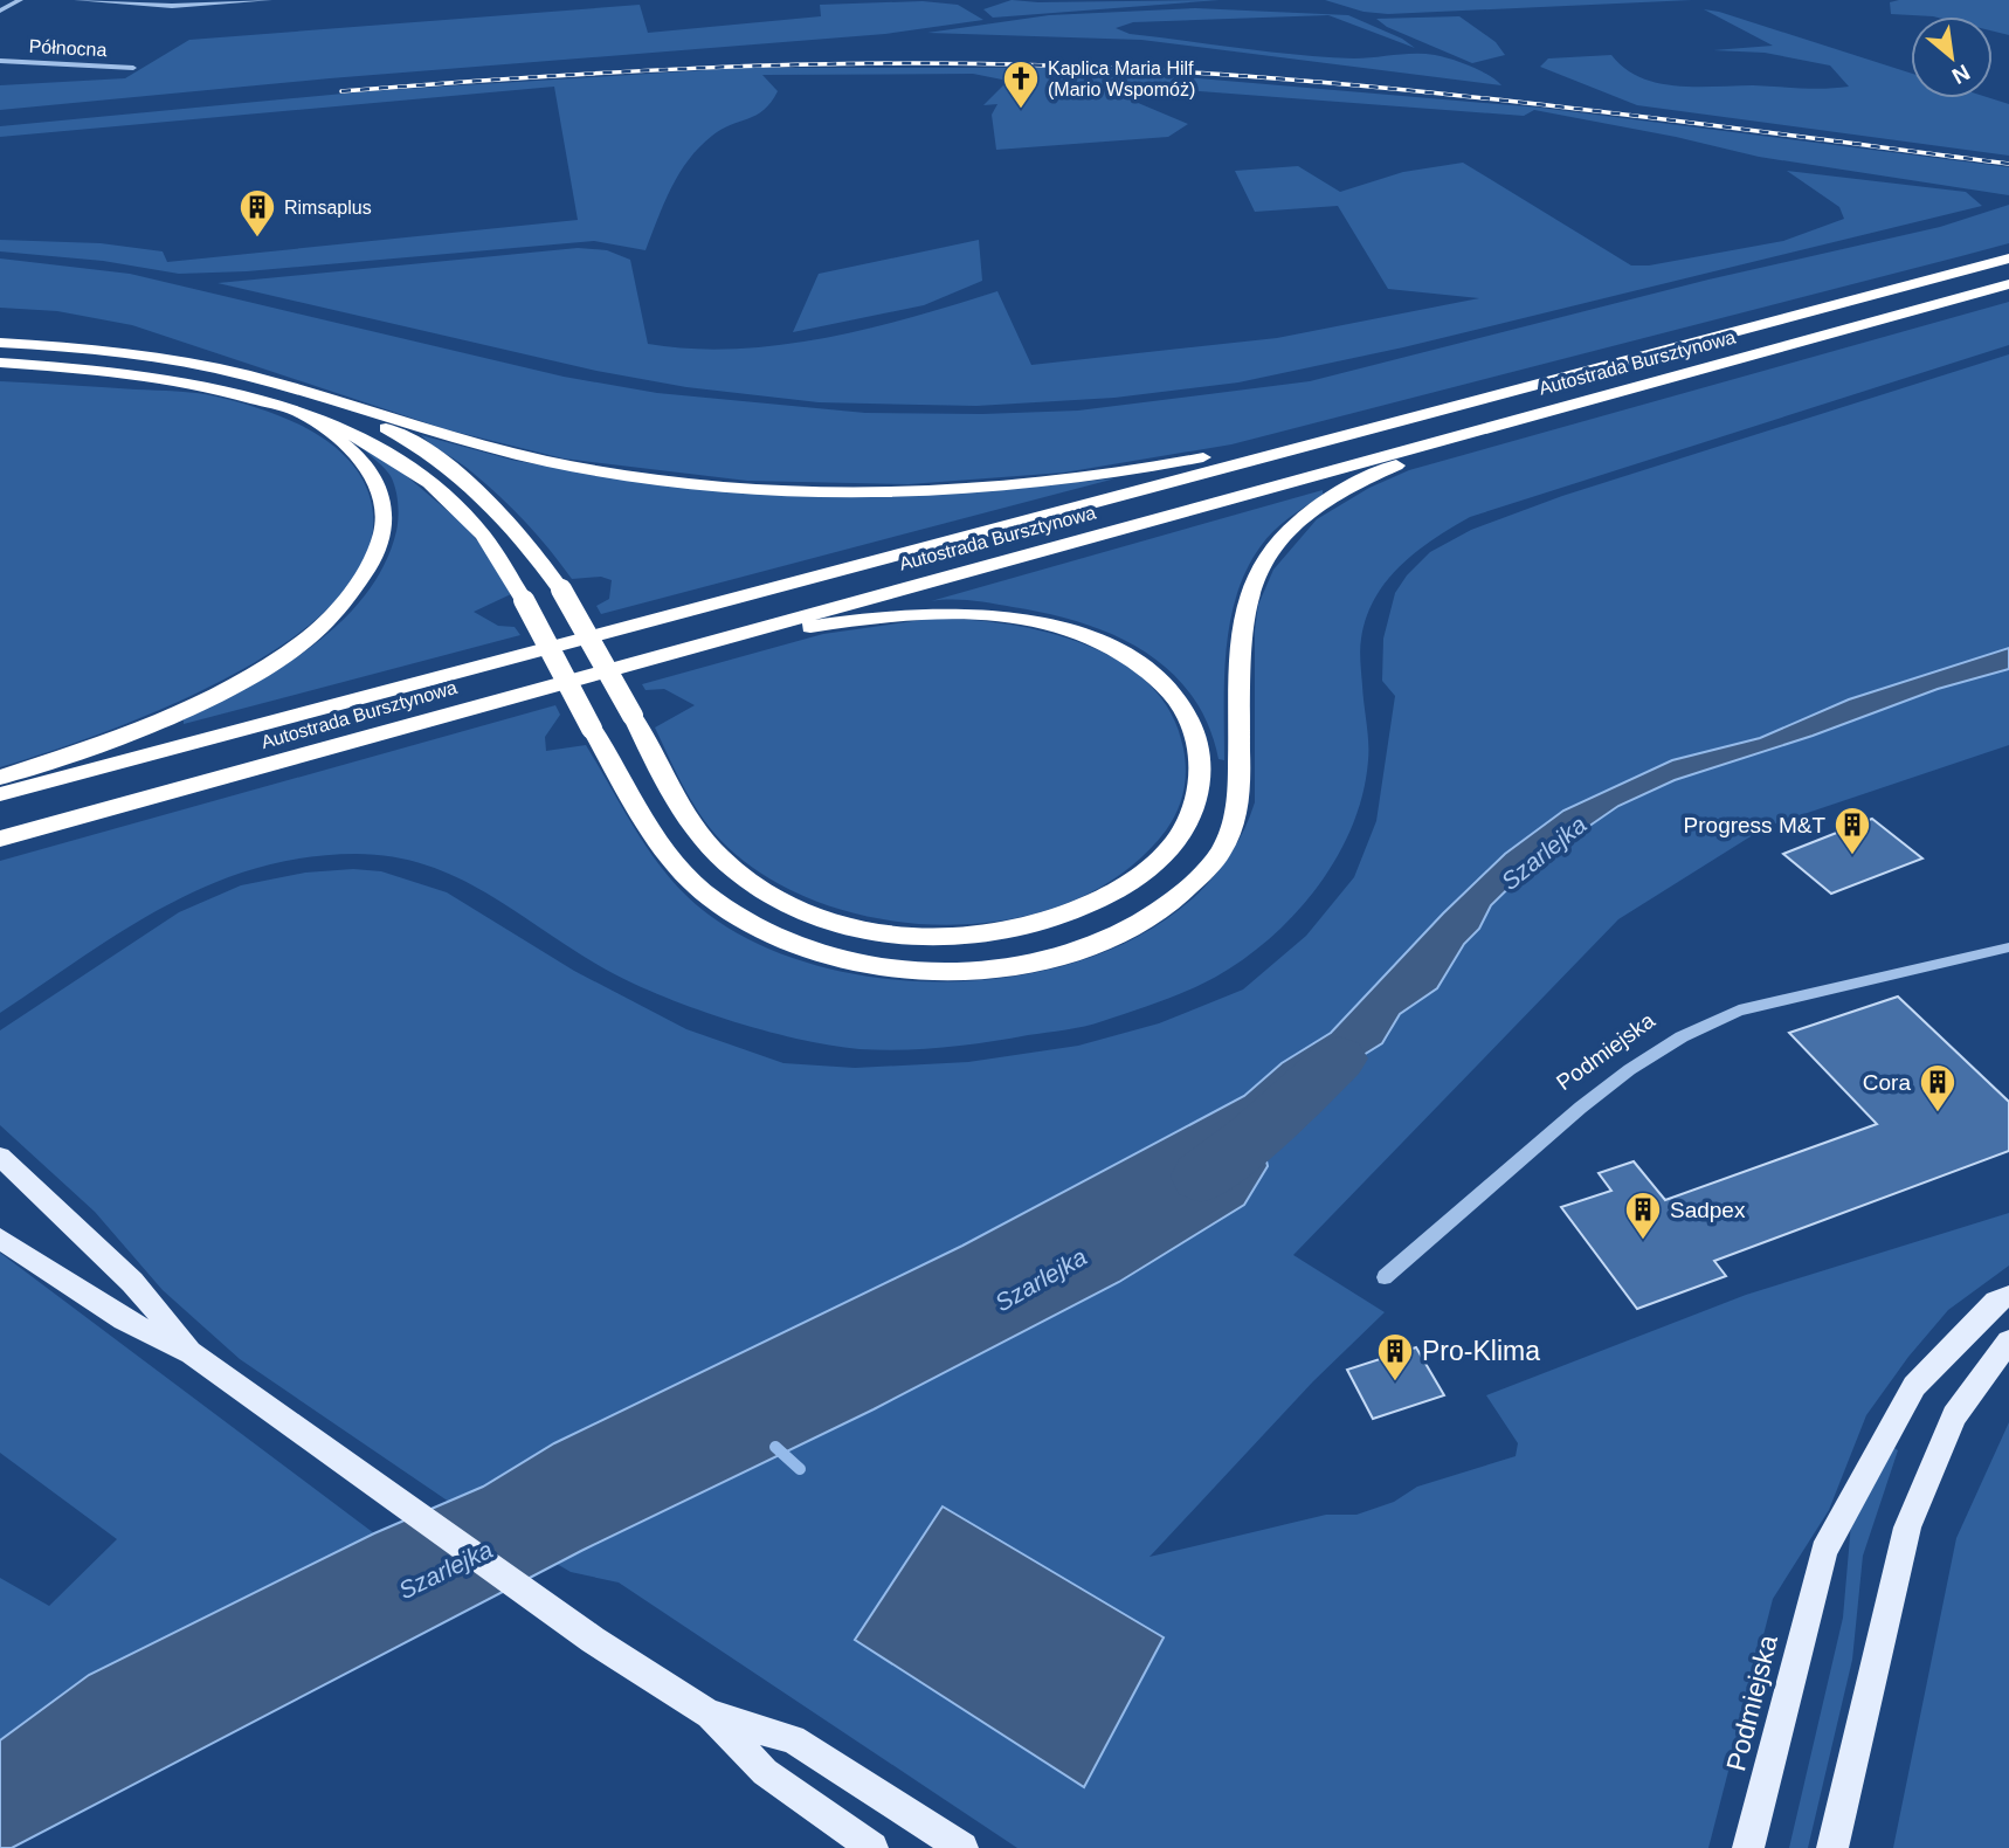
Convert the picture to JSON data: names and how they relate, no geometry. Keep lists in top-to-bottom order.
{
  "streets": {
    "highway": ["Autostrada Bursztynowa"],
    "main road": ["Podmiejska"],
    "street": ["Północna"]
  },
  "water": ["Szarlejka"],
  "places": {
    "church": ["Kaplica Maria Hilf (Mario Wspomóż)"],
    "building": [
      "Rimsaplus",
      "Progress M&T",
      "Cora",
      "Sadpex",
      "Pro-Klima"
    ]
  },
  "north": "bottom right"
}
